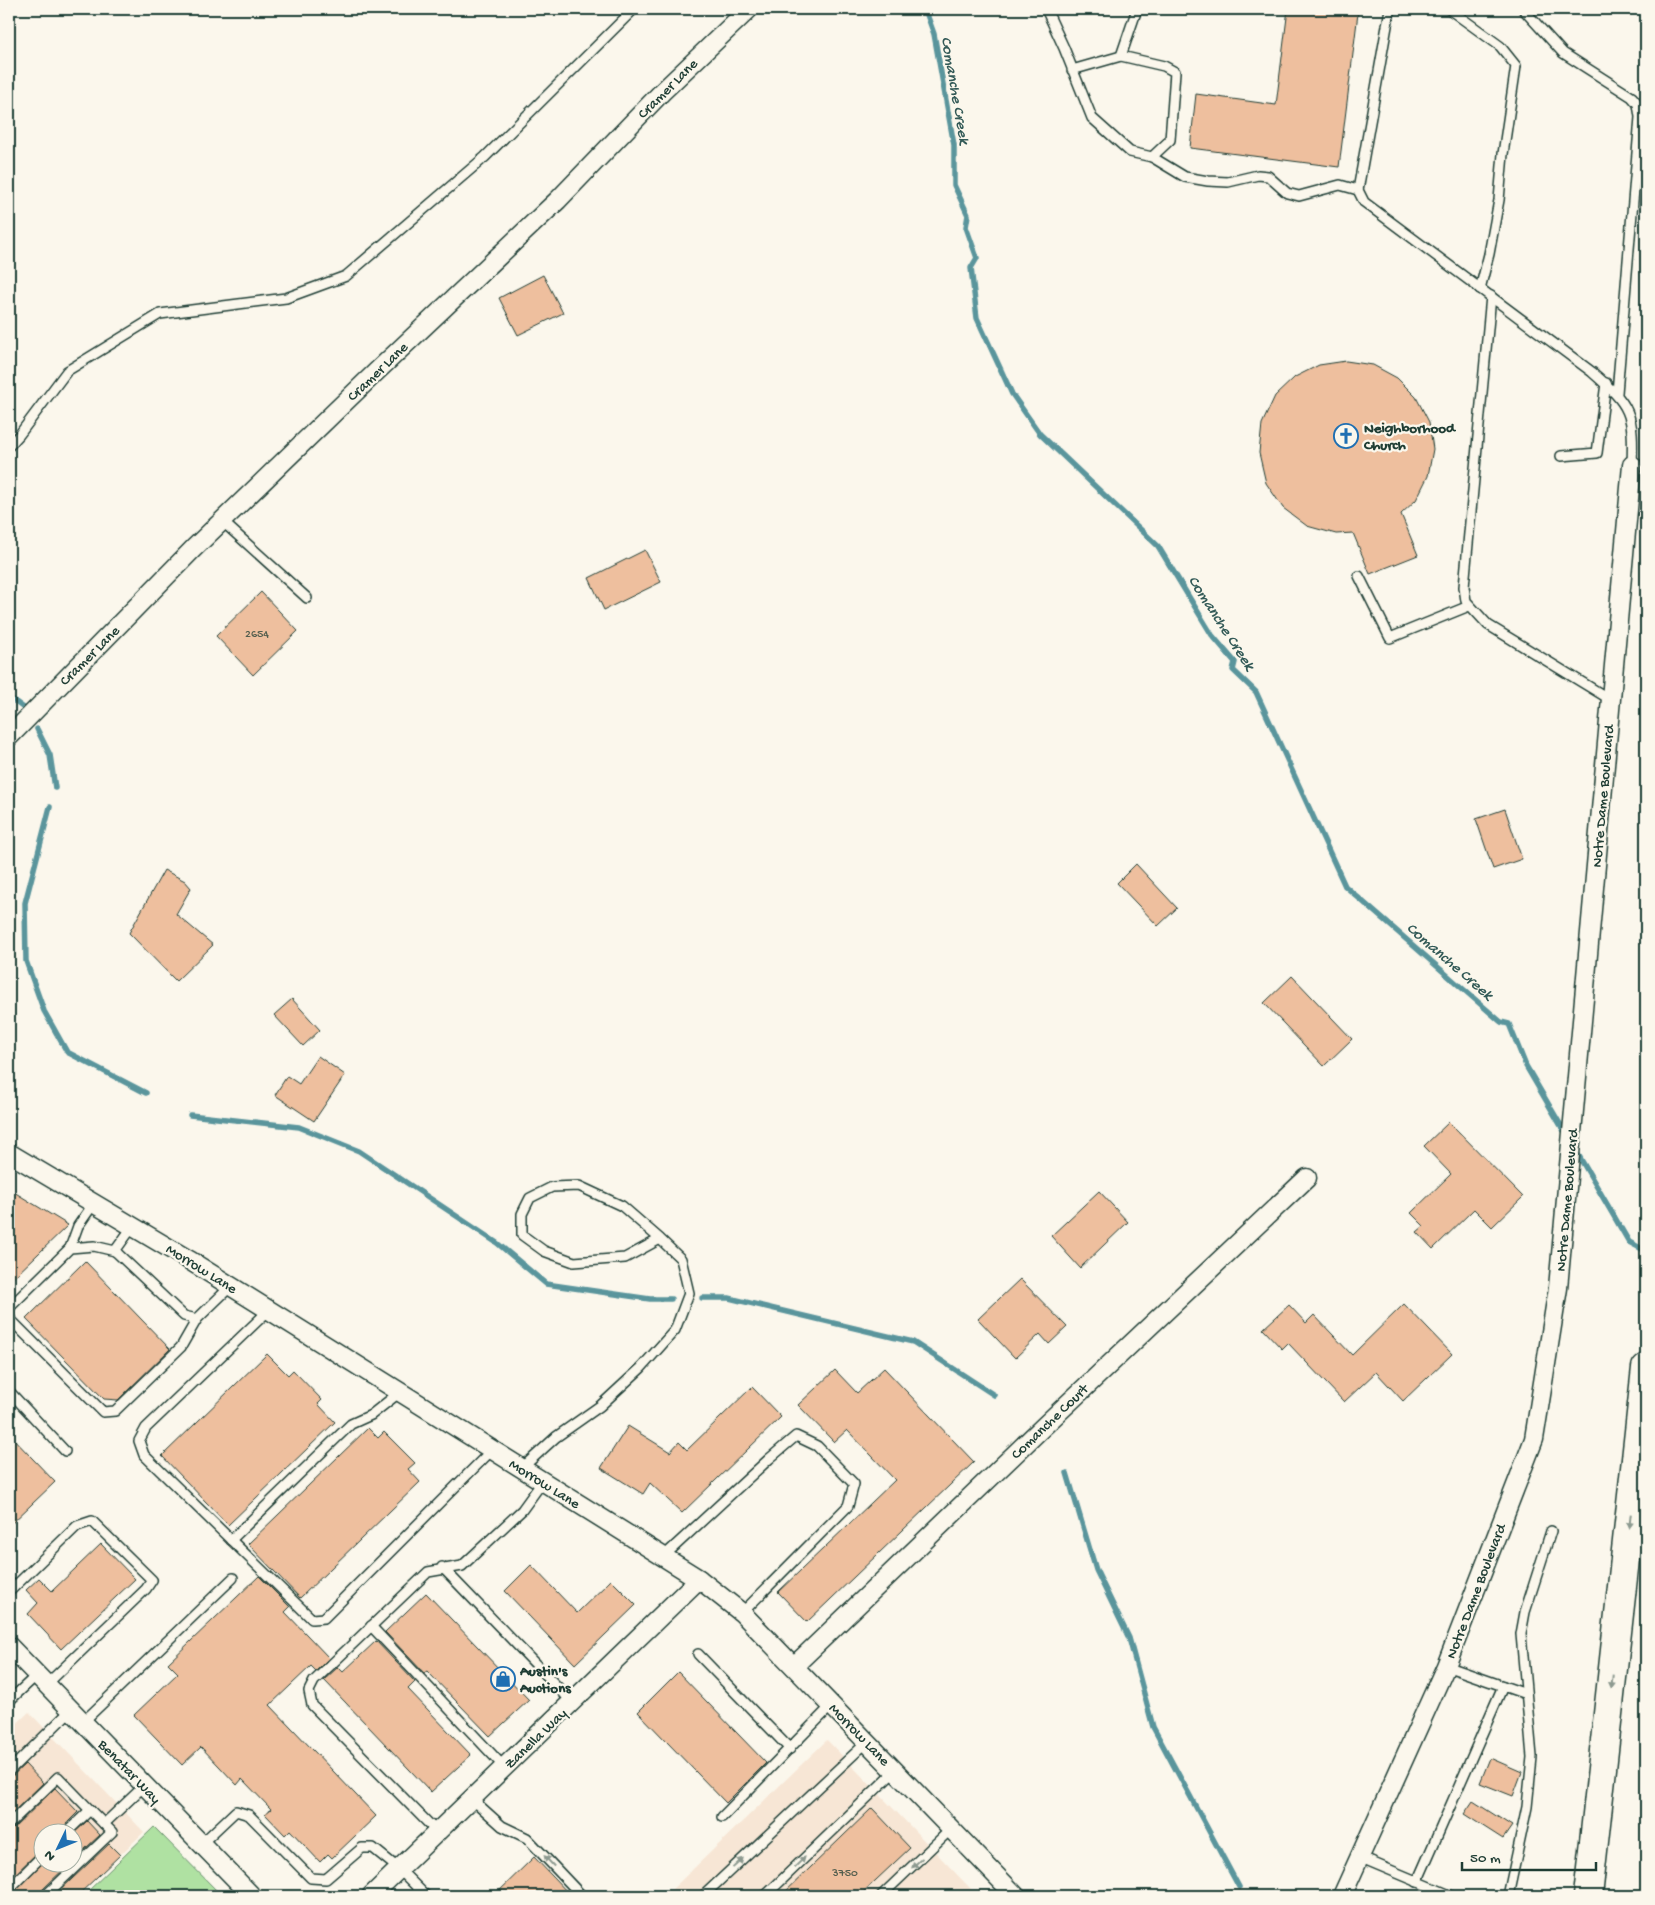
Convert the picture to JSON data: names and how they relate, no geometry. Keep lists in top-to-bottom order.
{
  "streets": {
    "street": [
      "Cramer Lane",
      "Notre Dame Boulevard",
      "Morrow Lane",
      "Comanche Court",
      "Zanella Way",
      "Benatar Way"
    ]
  },
  "crossings": [
    ["Morrow Lane", "Comanche Court"],
    ["Morrow Lane", "Zanella Way"]
  ],
  "water": ["Comanche Creek"],
  "places": {
    "church": ["Neighborhood Church"],
    "shop": ["Austin's Auctions"]
  },
  "house_numbers": ["2654", "3750"],
  "scale_bar": "50 m",
  "north": "bottom left"
}
